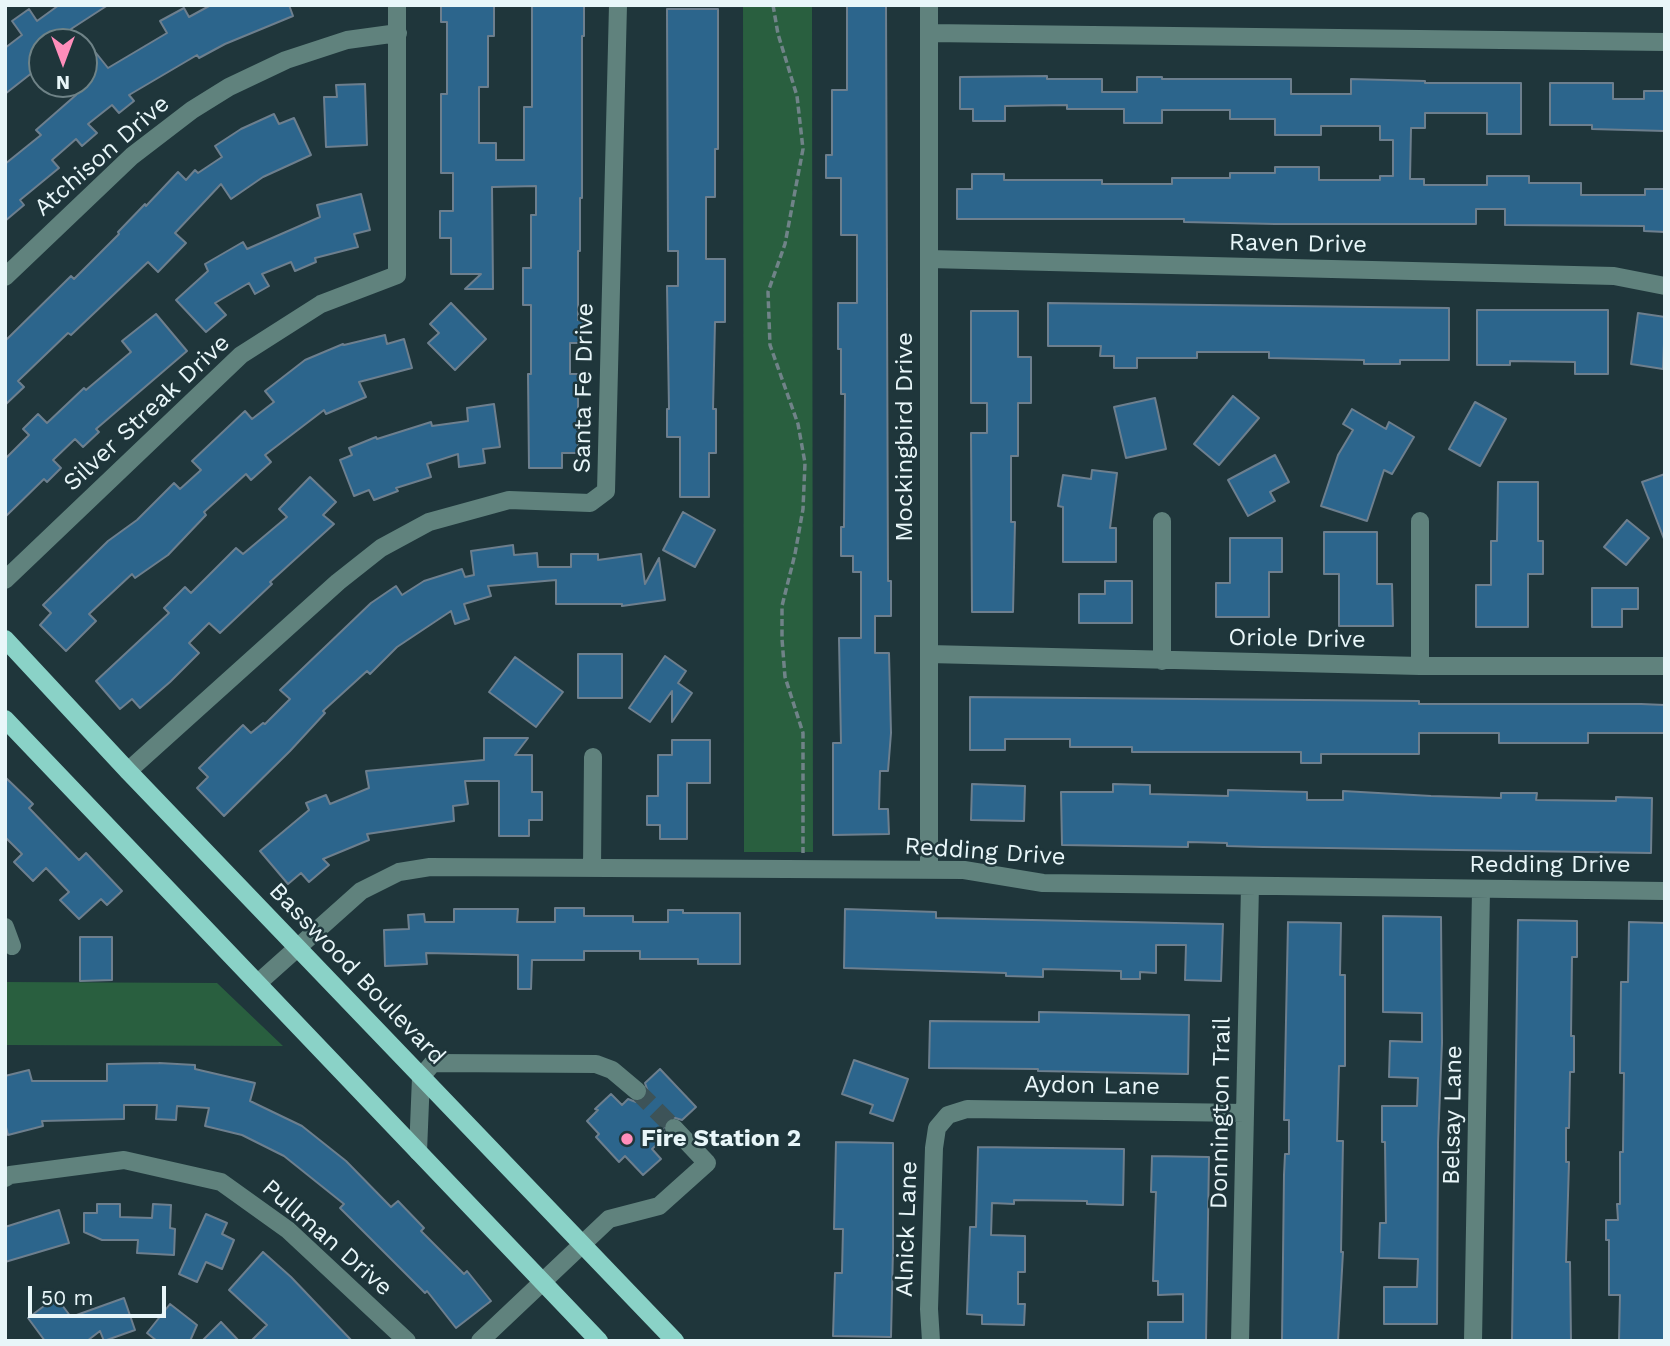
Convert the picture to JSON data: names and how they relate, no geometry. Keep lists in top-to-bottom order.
{
  "streets": {
    "main road": ["Basswood Boulevard"],
    "street": [
      "Atchison Drive",
      "Raven Drive",
      "Santa Fe Drive",
      "Silver Streak Drive",
      "Mockingbird Drive",
      "Oriole Drive",
      "Redding Drive",
      "Aydon Lane",
      "Donnington Trail",
      "Belsay Lane",
      "Alnick Lane",
      "Pullman Drive"
    ]
  },
  "crossings": [
    ["Atchison Drive", "Silver Streak Drive"],
    ["Raven Drive", "Mockingbird Drive"],
    ["Santa Fe Drive", "Basswood Boulevard"],
    ["Mockingbird Drive", "Oriole Drive"],
    ["Mockingbird Drive", "Redding Drive"],
    ["Redding Drive", "Basswood Boulevard"],
    ["Redding Drive", "Donnington Trail"],
    ["Redding Drive", "Belsay Lane"],
    ["Aydon Lane", "Donnington Trail"],
    ["Aydon Lane", "Alnick Lane"]
  ],
  "places": ["Fire Station 2"],
  "scale_bar": "50 m",
  "north": "bottom"
}
